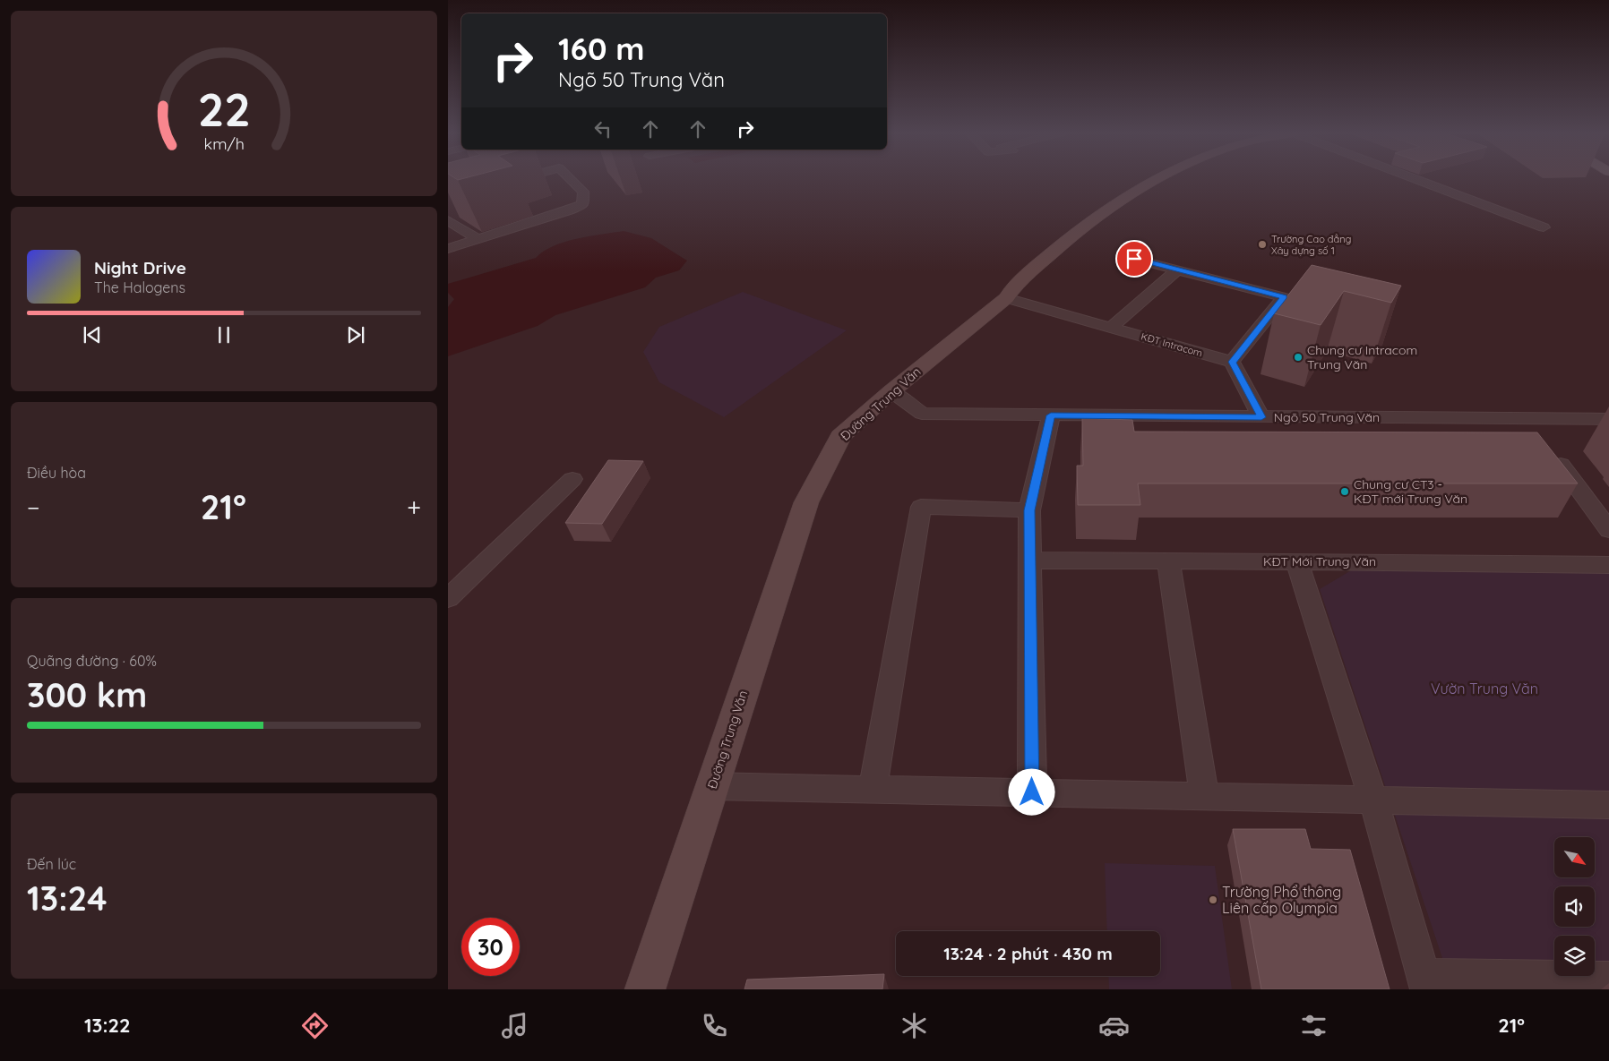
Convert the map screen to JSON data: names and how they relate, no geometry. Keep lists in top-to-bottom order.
{
  "streets": {
    "street": [
      "KĐT Intracom",
      "Đường Trung Văn",
      "Ngõ 50 Trung Văn",
      "KĐT Mới Trung Văn"
    ]
  },
  "crossings": [
    ["KĐT Intracom", "Đường Trung Văn"],
    ["Đường Trung Văn", "Ngõ 50 Trung Văn"]
  ],
  "parks": ["Vườn Trung Văn"],
  "places": [
    "Trường Cao đẳng Xây dựng số 1",
    "Chung cư Intracom Trung Văn",
    "Chung cư CT3 - KĐT mới Trung Văn",
    "Trường Phổ thông Liên cấp Olympia"
  ],
  "north": "bottom right",
  "page": {
    "turn": ["160 m", "Ngõ 50 Trung Văn"],
    "song": ["Night Drive", "The Halogens"],
    "tile": [
      "Điều hòa",
      ["Quãng đường · 60%", "300 km"],
      ["Đến lúc", "13:24"]
    ],
    "heat": ["−", "21°", "+"],
    "limit": "30",
    "trip": "13:24 · 2 phút · 430 m",
    "tabs": ["13:22", "21°"],
    "gauge": ["22", "km/h"]
  }
}
